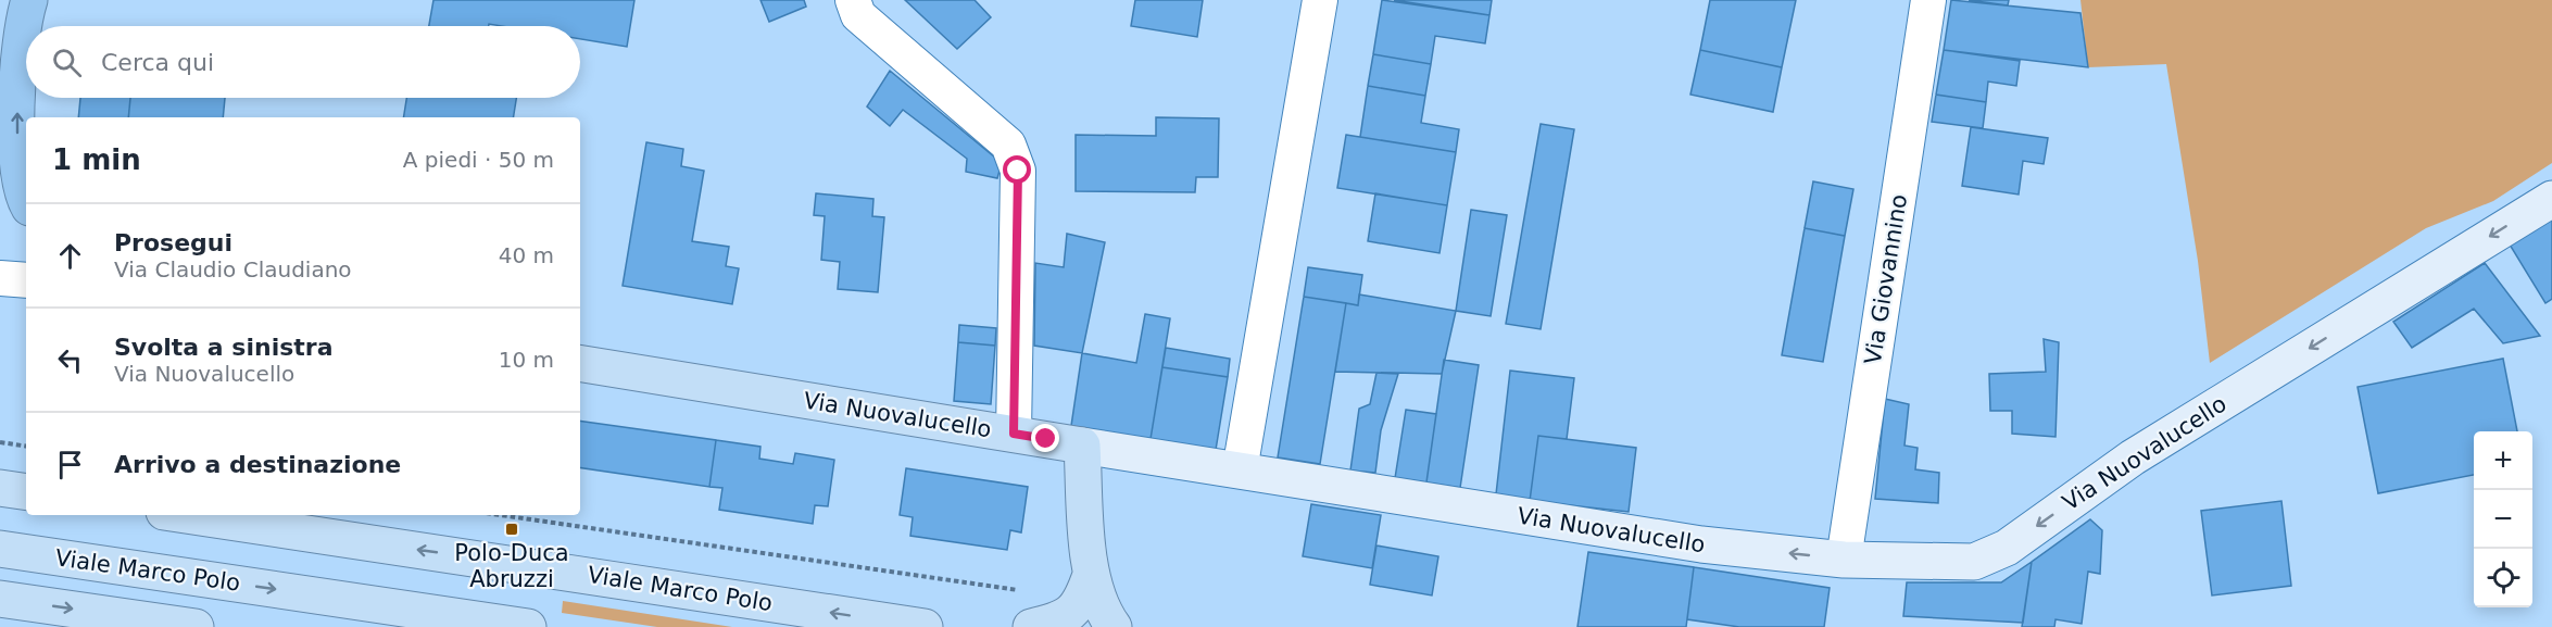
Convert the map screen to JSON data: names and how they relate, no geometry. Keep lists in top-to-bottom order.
{
  "streets": {
    "main road": ["Via Nuovalucello", "Viale Marco Polo"],
    "street": ["Via Giovannino"]
  },
  "crossings": [
    ["Via Giovannino", "Via Nuovalucello"]
  ],
  "one_way": ["Via Nuovalucello"],
  "places": {
    "transit": ["Polo-Duca Abruzzi"]
  },
  "page": {
    "search": "Cerca qui",
    "heading": ["1 min", "A piedi · 50 m"],
    "list": [
      ["Prosegui", "Via Claudio Claudiano", "40 m"],
      ["Svolta a sinistra", "Via Nuovalucello", "10 m"],
      "Arrivo a destinazione"
    ],
    "map_buttons": ["+", "−"]
  }
}
